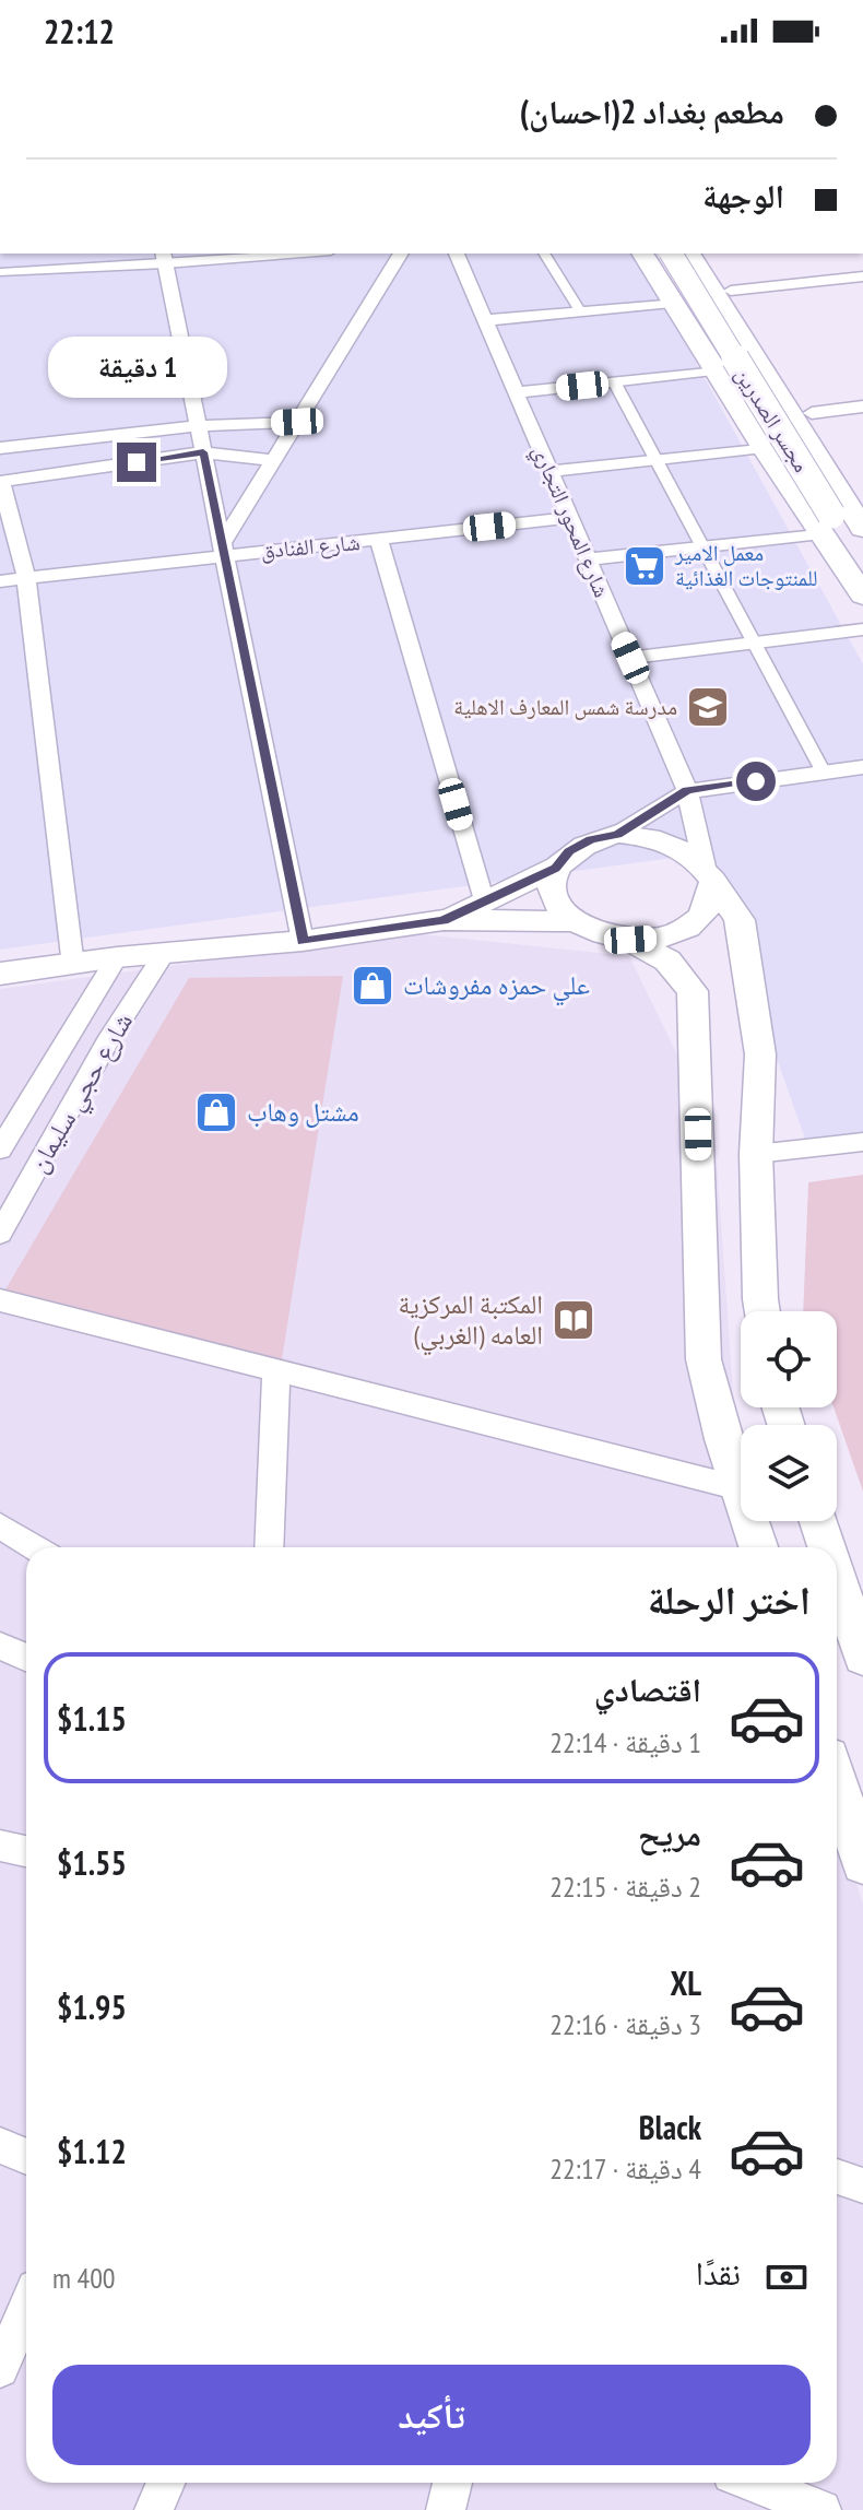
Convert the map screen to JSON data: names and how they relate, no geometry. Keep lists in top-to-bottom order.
{
  "streets": {
    "main road": ["مجسر الصدرين"],
    "street": ["شارع المحور التجاري", "شارع الفنادق", "شارع حجي سليمان"]
  },
  "crossings": [
    ["شارع المحور التجاري", "شارع الفنادق"]
  ],
  "places": {
    "supermarket": ["معمل الامير للمنتوجات الغذائية"],
    "school or university": ["مدرسة شمس المعارف الاهلية"],
    "shop": ["علي حمزه مفروشات", "مشتل وهاب"],
    "library": ["المكتبة المركزية العامه (الغربي)"]
  },
  "page": {
    "status": "22:12",
    "banner": ["مطعم بغداد 2(احسان)", "الوجهة"],
    "bubble": "1 دقيقة",
    "heading": "اختر الرحلة",
    "list": [
      {
        "name": "اقتصادي",
        "note": "1 دقيقة · 22:14",
        "value": "$1.15"
      },
      {
        "name": "مريح",
        "note": "2 دقيقة · 22:15",
        "value": "$1.55"
      },
      {
        "name": "XL",
        "note": "3 دقيقة · 22:16",
        "value": "$1.95"
      },
      {
        "name": "Black",
        "note": "4 دقيقة · 22:17",
        "value": "$1.12"
      }
    ],
    "pay": ["نقدًا", "400 m"],
    "buttons": "تأكيد"
  }
}
